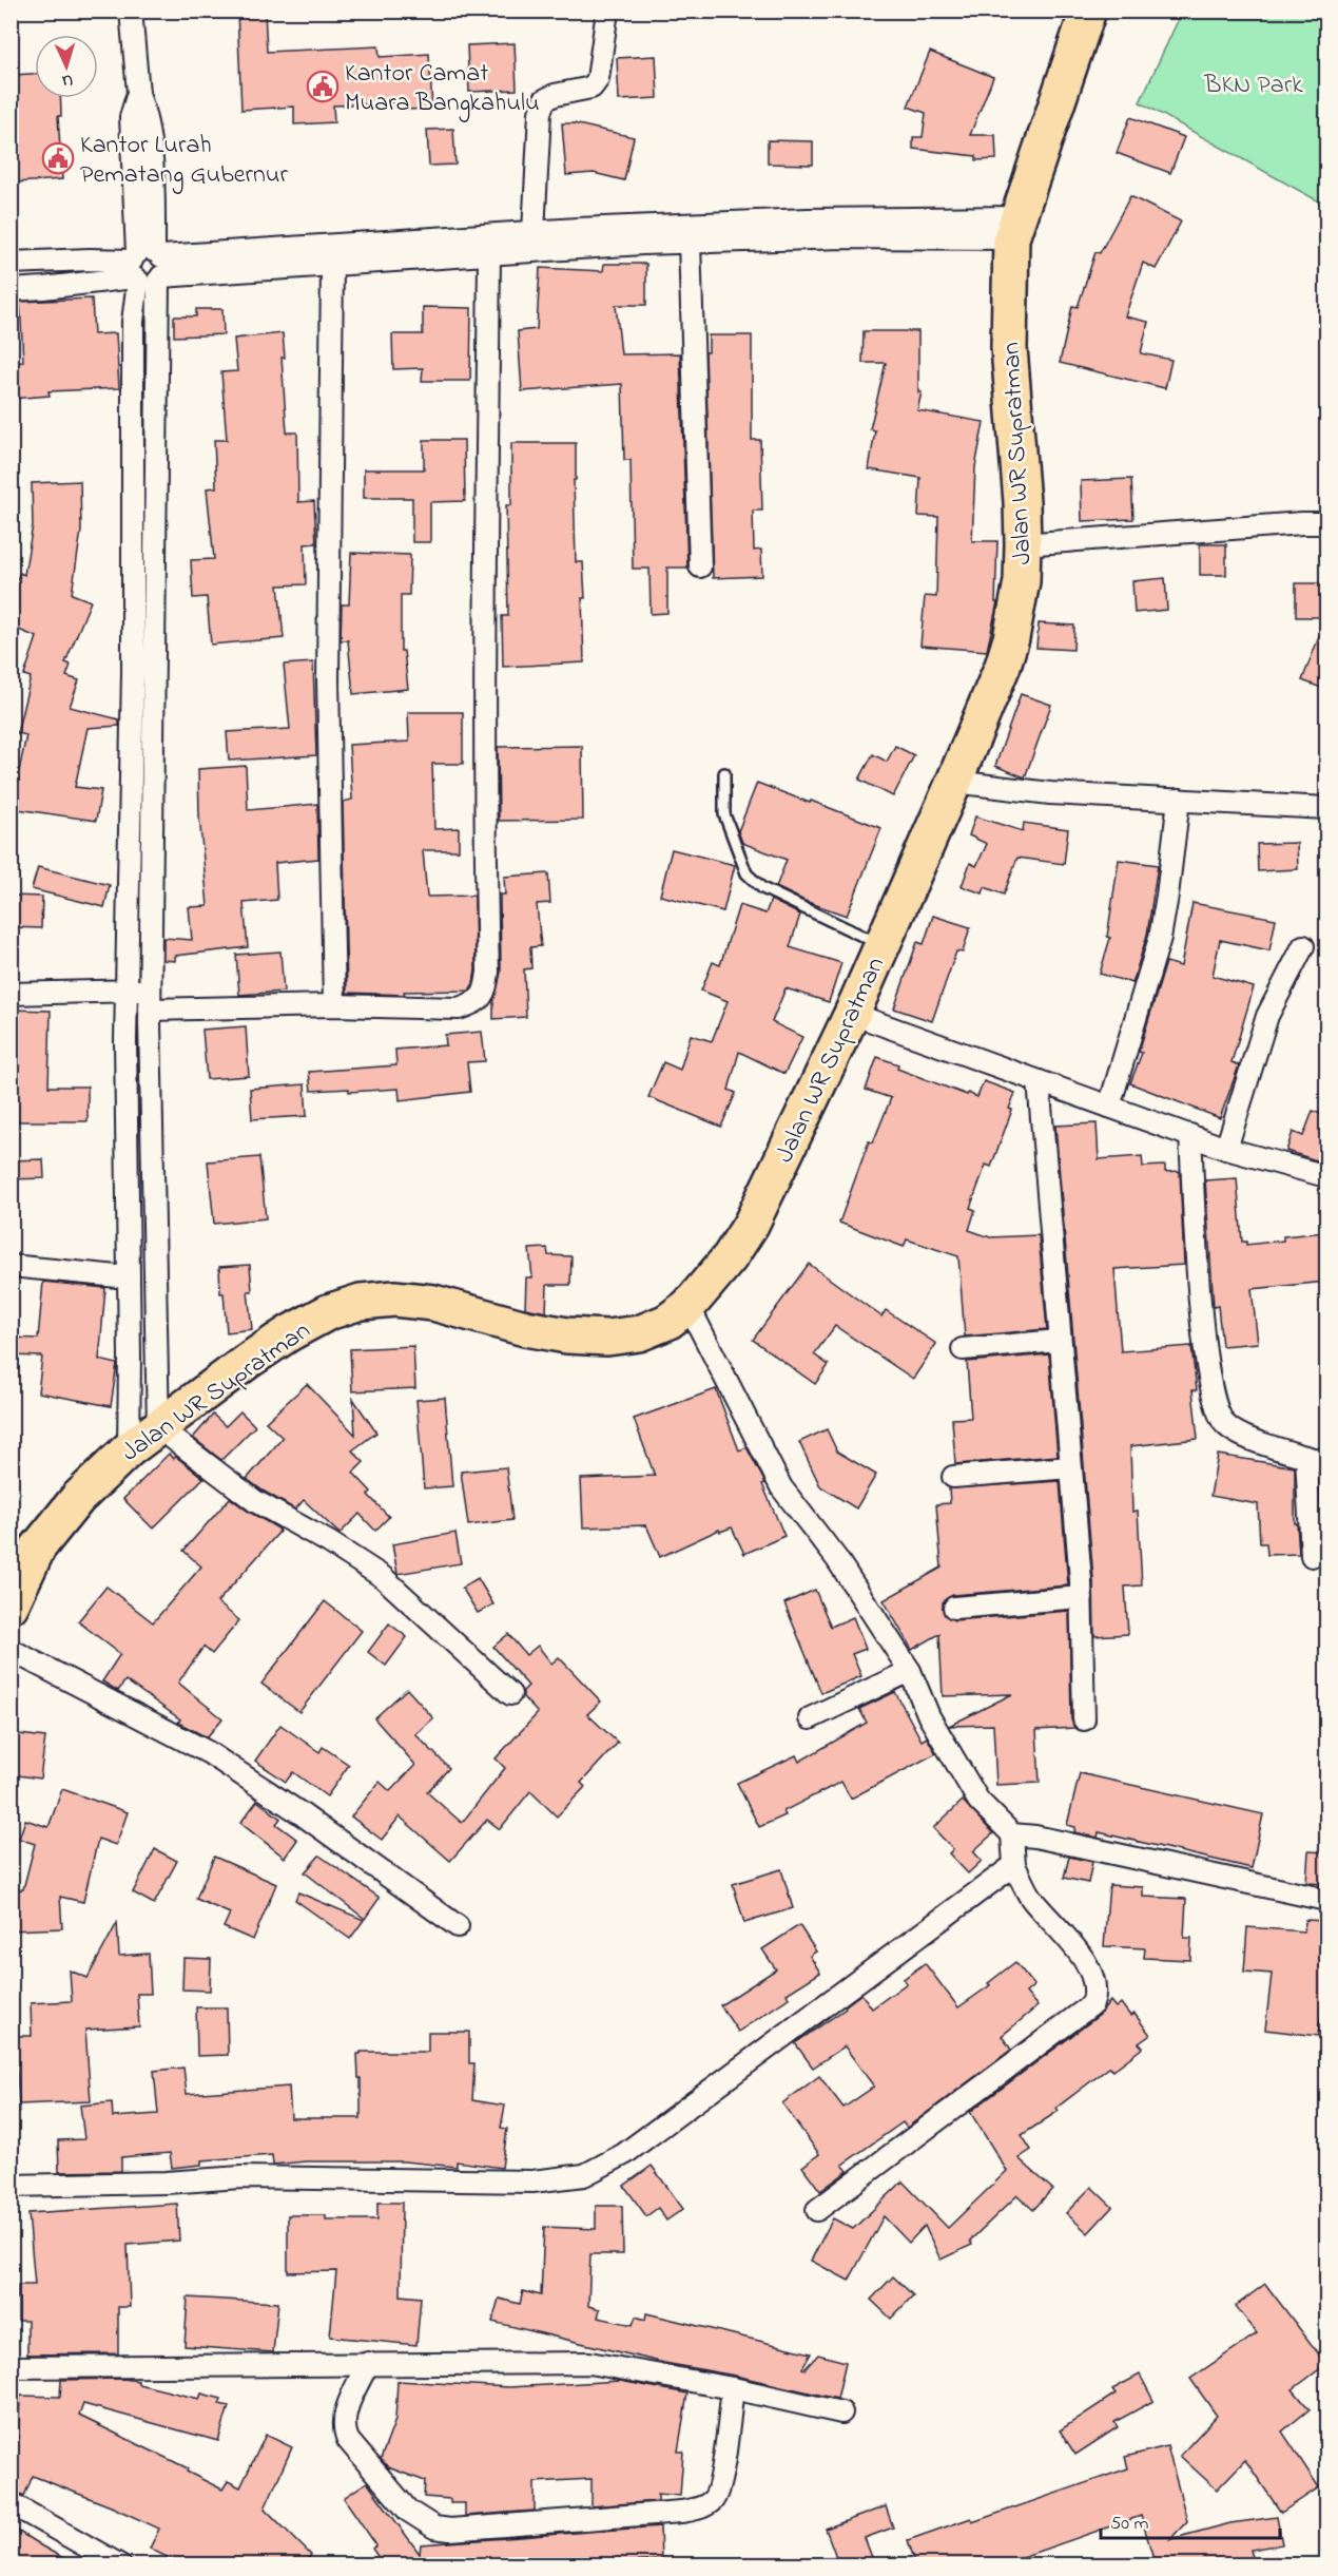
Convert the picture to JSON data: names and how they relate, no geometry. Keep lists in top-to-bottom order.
{
  "streets": {
    "highway": ["Jalan WR Supratman"]
  },
  "parks": ["BKN Park"],
  "places": {
    "public building": ["Kantor Camat Muara Bangkahulu", "Kantor Lurah Pematang Gubernur"]
  },
  "scale_bar": "50 m",
  "north": "bottom"
}
